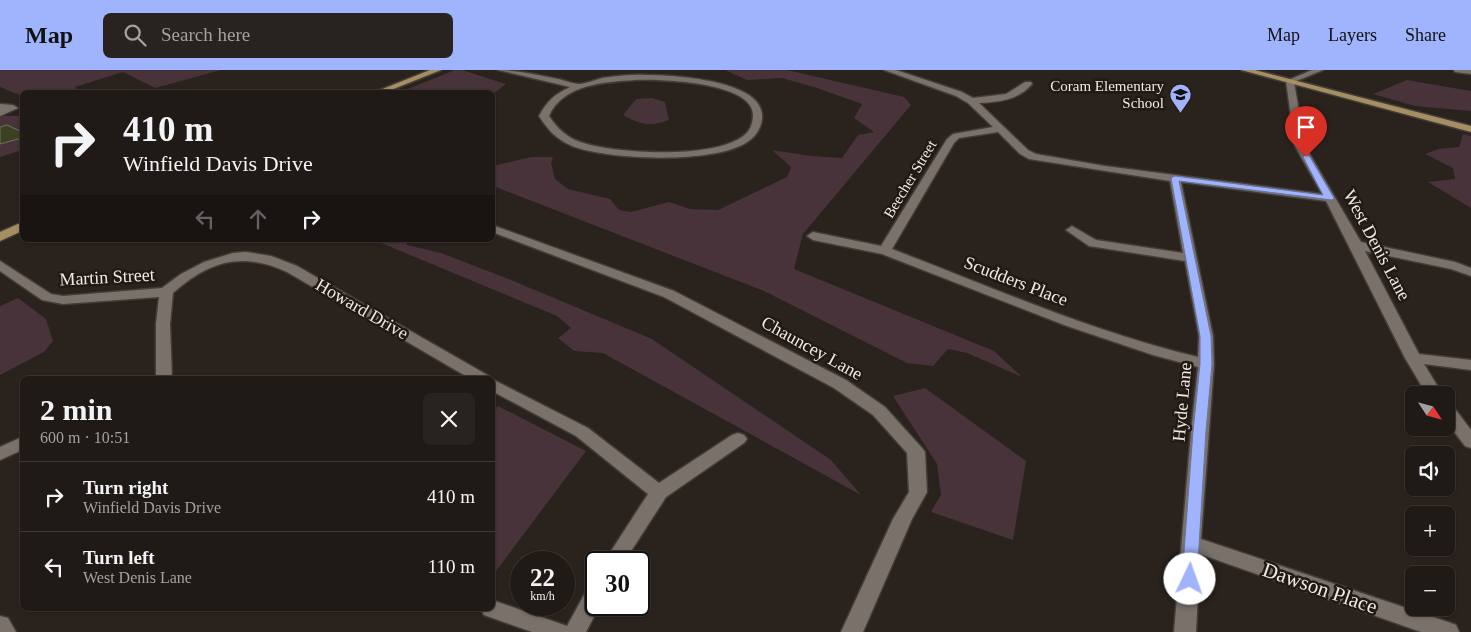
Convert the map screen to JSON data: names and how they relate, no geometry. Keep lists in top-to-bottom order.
{
  "streets": {
    "street": [
      "Beecher Street",
      "West Denis Lane",
      "Martin Street",
      "Scudders Place",
      "Howard Drive",
      "Chauncey Lane",
      "Hyde Lane",
      "Dawson Place"
    ]
  },
  "crossings": [
    ["Beecher Street", "Scudders Place"],
    ["Martin Street", "Howard Drive"],
    ["Scudders Place", "Hyde Lane"],
    ["Hyde Lane", "Dawson Place"]
  ],
  "places": {
    "school or university": ["Coram Elementary School"]
  },
  "north": "bottom right",
  "page": {
    "header": "Map",
    "search": "Search here",
    "nav": ["Map", "Layers", "Share"],
    "turn": ["410 m", "Winfield Davis Drive"],
    "heading": ["2 min", "600 m · 10:51"],
    "map_buttons": ["+", "−"],
    "list": [
      {
        "name": "Turn right",
        "note": "Winfield Davis Drive",
        "value": "410 m"
      },
      {
        "name": "Turn left",
        "note": "West Denis Lane",
        "value": "110 m"
      }
    ],
    "speed": "22 km/h",
    "limit": "30"
  }
}
